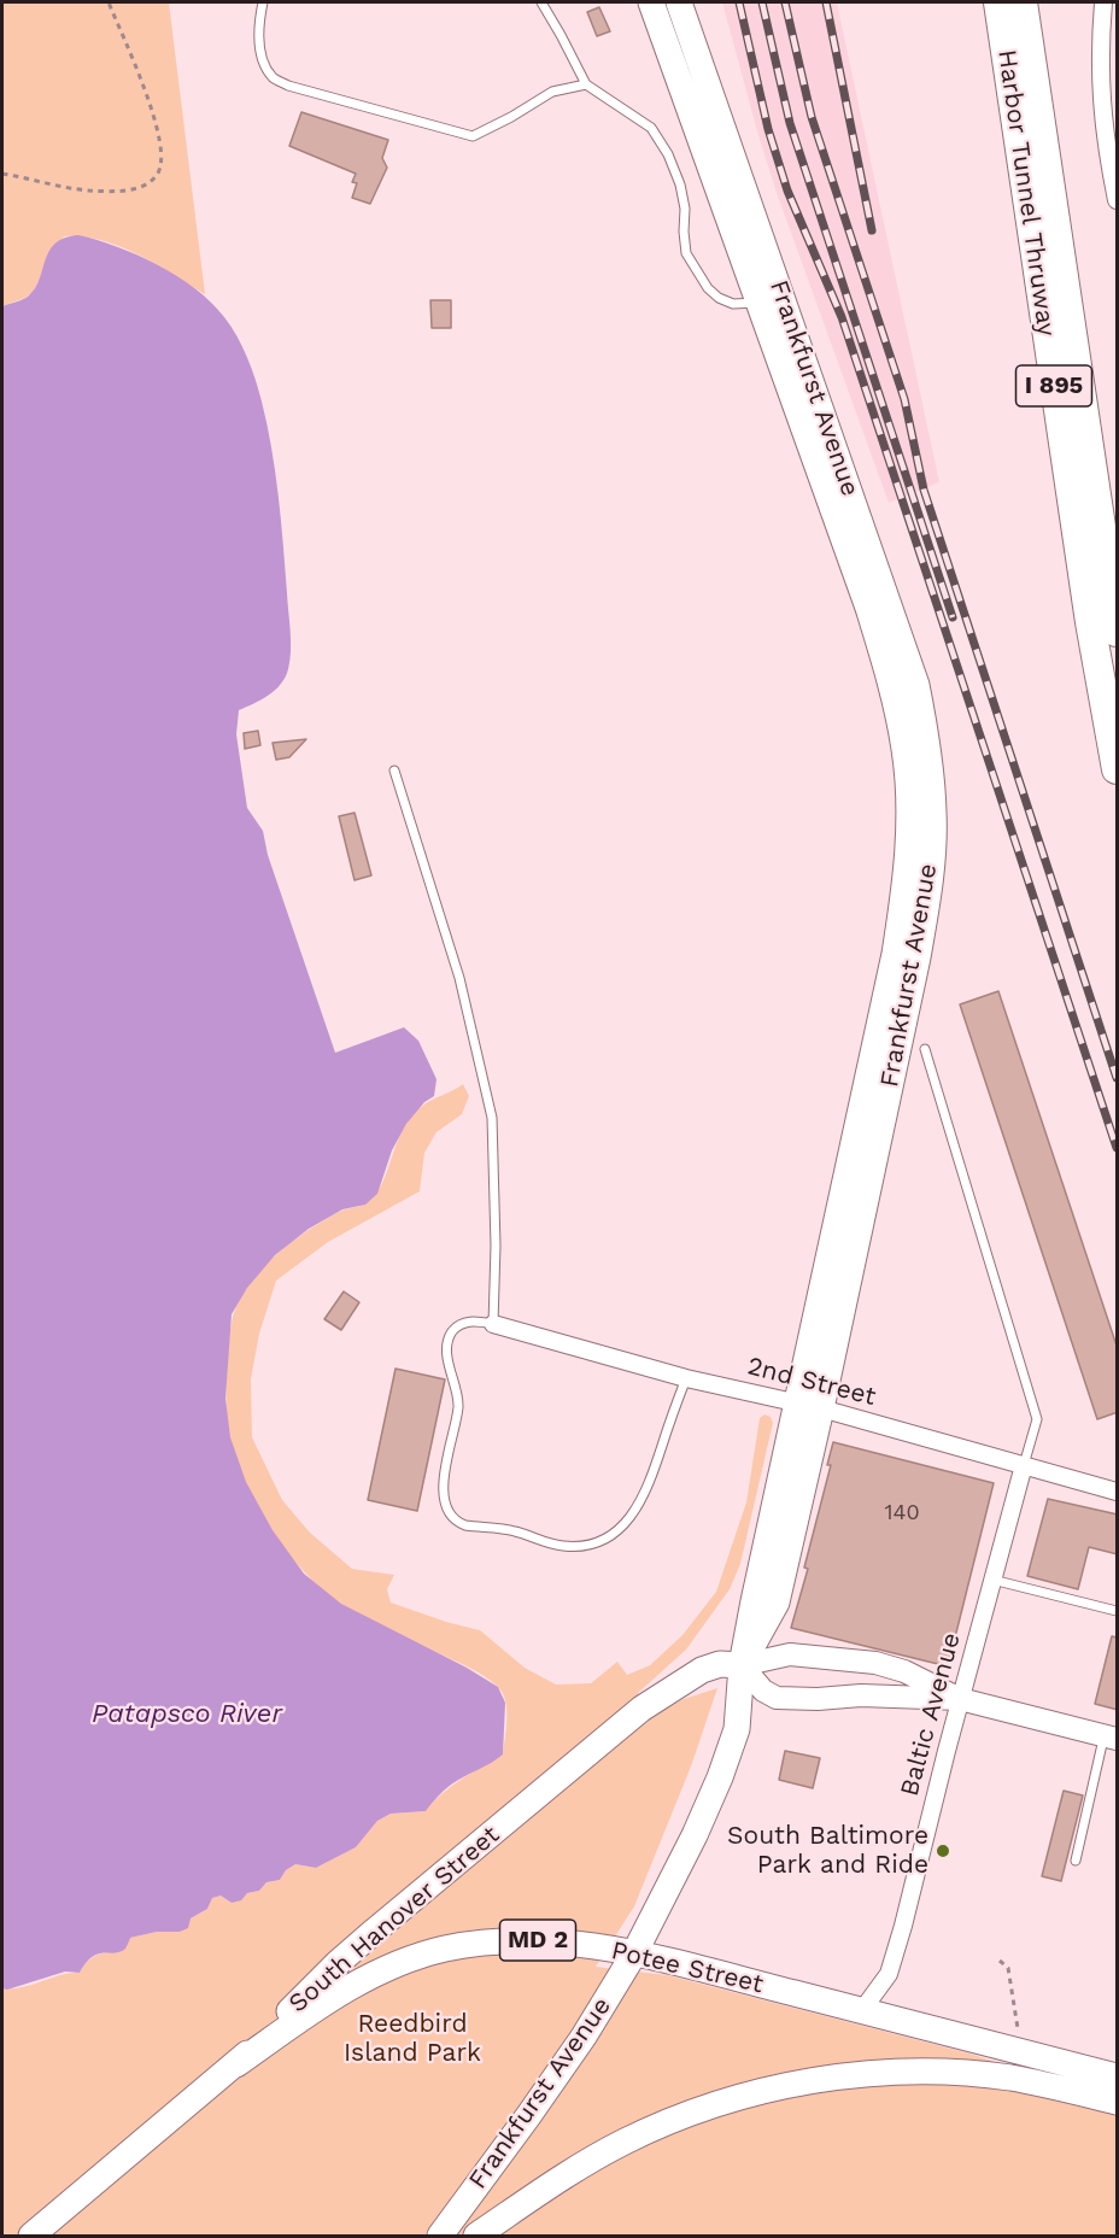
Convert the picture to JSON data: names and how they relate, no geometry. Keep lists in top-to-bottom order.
{
  "streets": {
    "highway": ["Harbor Tunnel Thruway", "I 895"],
    "main road": [
      "Frankfurst Avenue",
      "South Hanover Street",
      "MD 2",
      "Potee Street"
    ],
    "street": ["2nd Street", "Baltic Avenue"]
  },
  "crossings": [
    ["Frankfurst Avenue", "2nd Street"],
    ["Frankfurst Avenue", "South Hanover Street"],
    ["Frankfurst Avenue", "Potee Street"],
    ["2nd Street", "Baltic Avenue"],
    ["Baltic Avenue", "South Hanover Street"],
    ["Baltic Avenue", "Potee Street"],
    ["South Hanover Street", "Potee Street"]
  ],
  "water": ["Patapsco River"],
  "parks": ["Reedbird Island Park"],
  "places": ["South Baltimore Park and Ride"],
  "house_numbers": ["140"]
}
